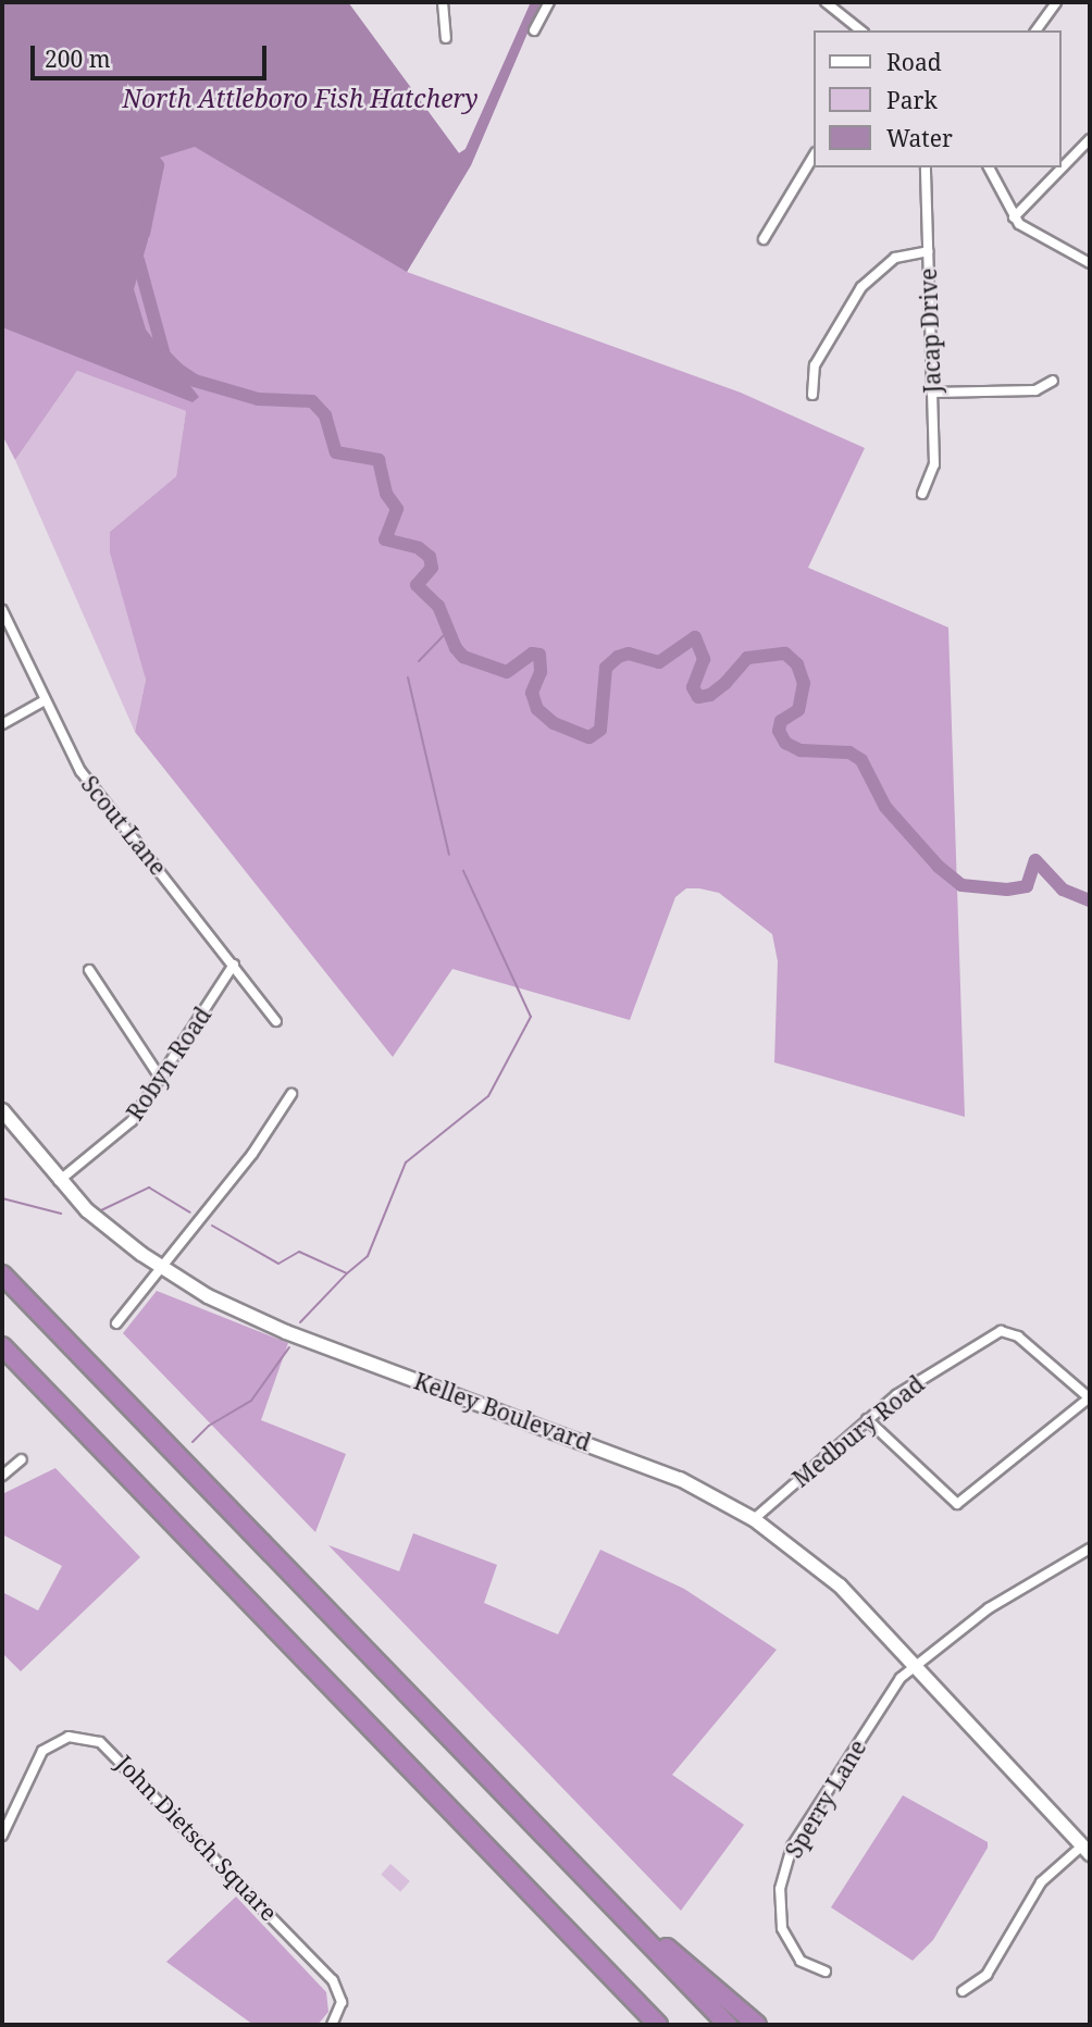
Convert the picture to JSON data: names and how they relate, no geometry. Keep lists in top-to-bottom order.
{
  "streets": {
    "main road": ["Kelley Boulevard"],
    "street": [
      "Jacap Drive",
      "Scout Lane",
      "Robyn Road",
      "Medbury Road",
      "Sperry Lane",
      "John Dietsch Square"
    ]
  },
  "crossings": [
    ["Scout Lane", "Robyn Road"],
    ["Robyn Road", "Kelley Boulevard"],
    ["Kelley Boulevard", "Medbury Road"],
    ["Kelley Boulevard", "Sperry Lane"]
  ],
  "water": ["North Attleboro Fish Hatchery"],
  "legend": ["Road", "Park", "Water"],
  "scale_bar": "200 m"
}
